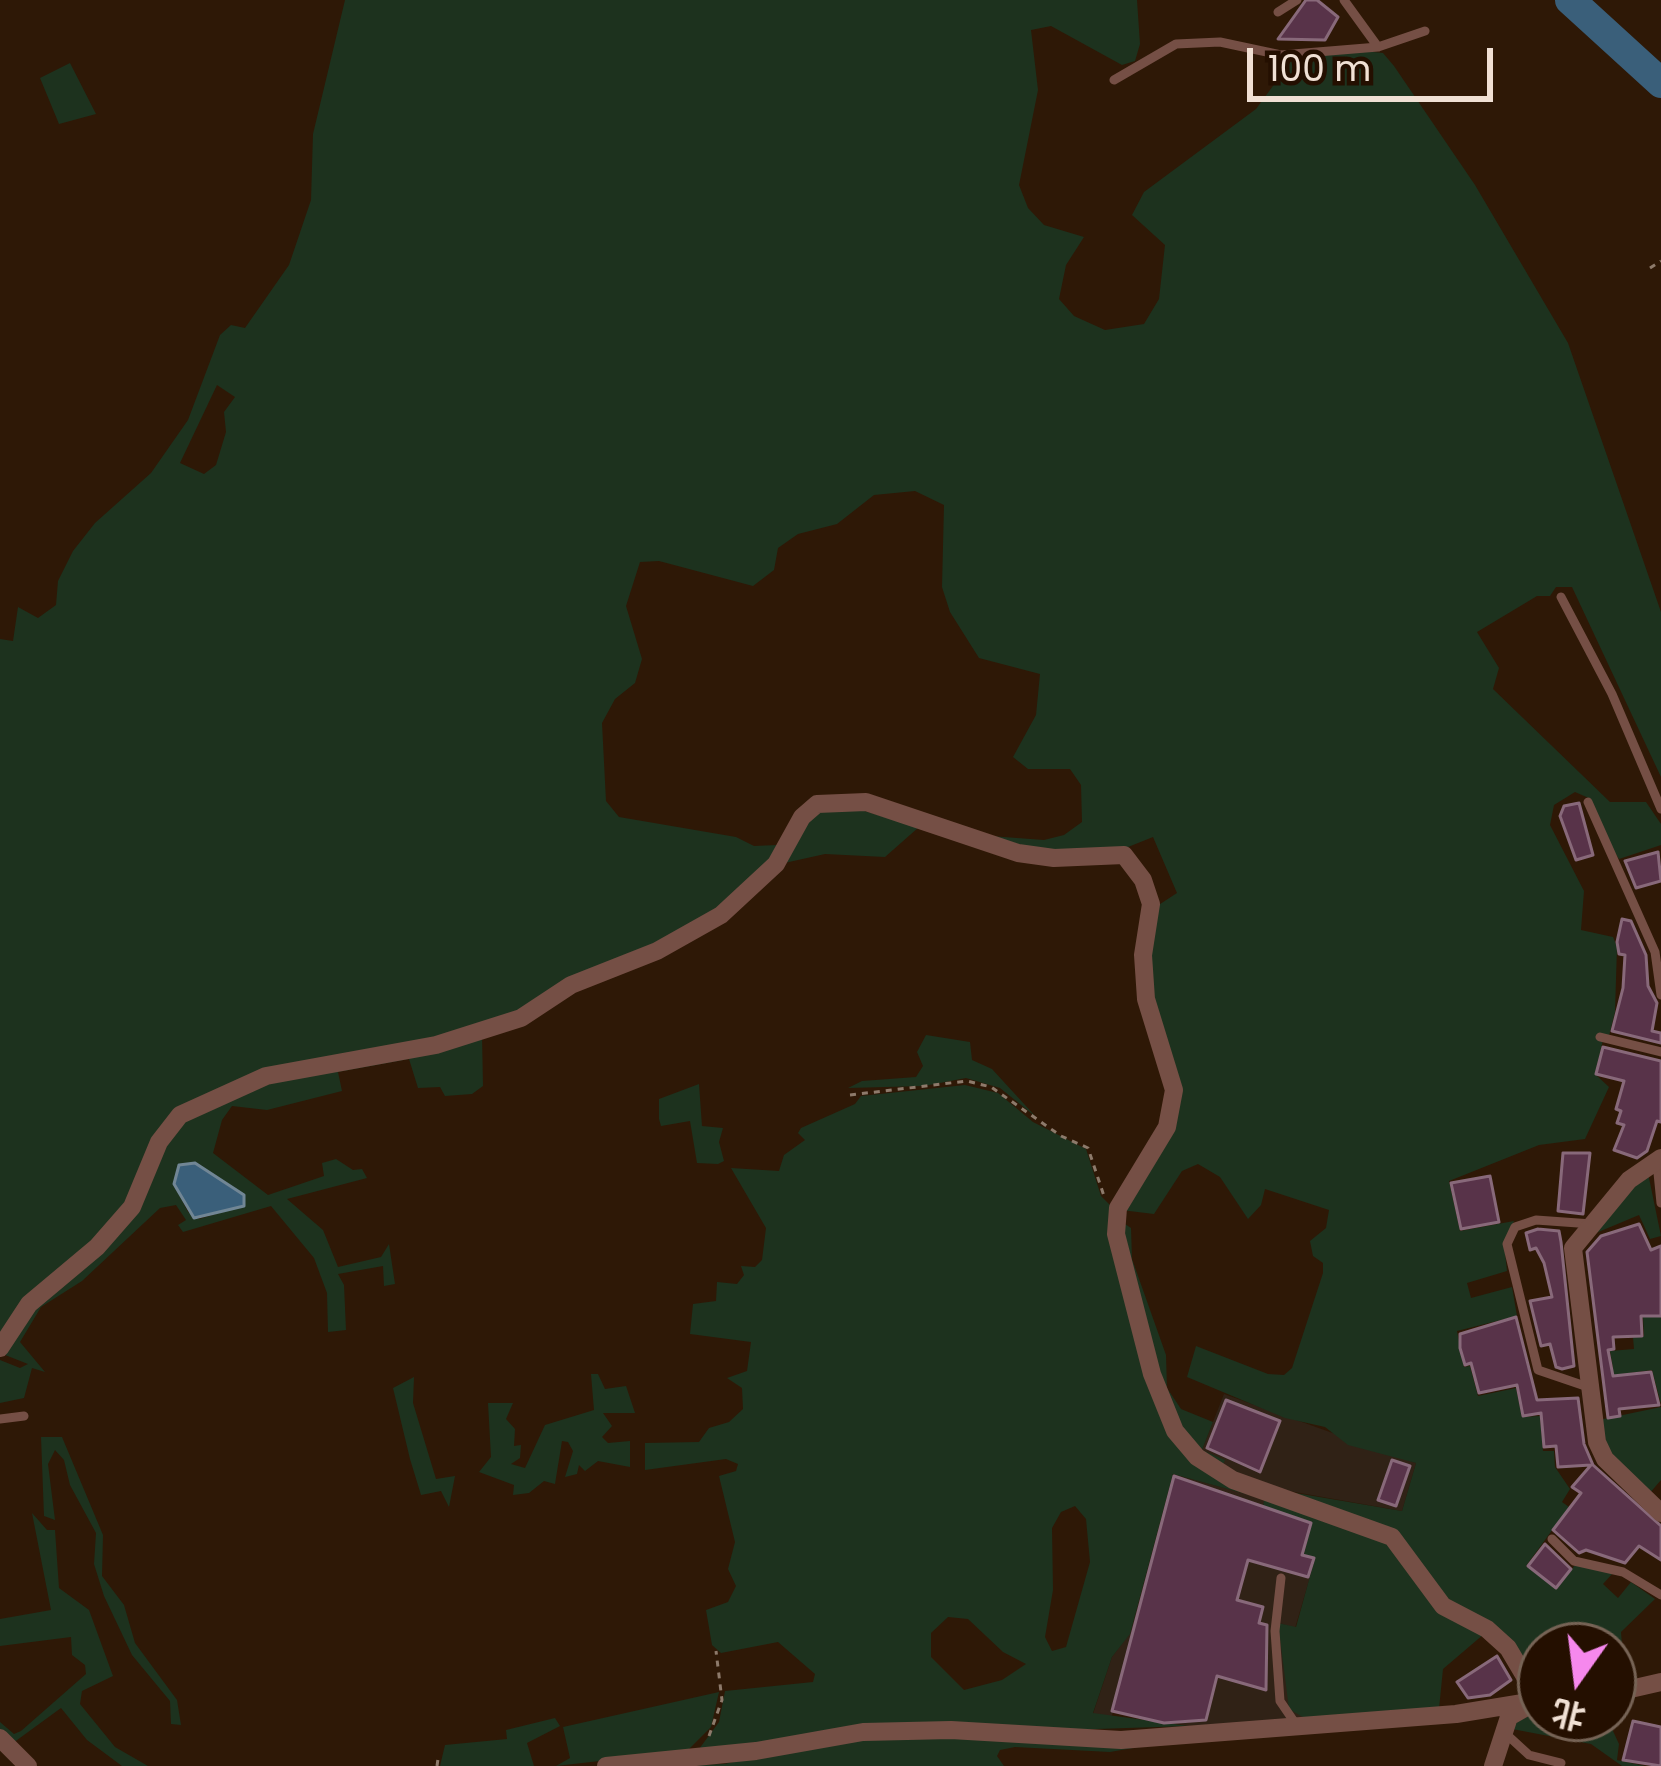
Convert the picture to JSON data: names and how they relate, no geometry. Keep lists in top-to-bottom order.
{
  "scale_bar": "100 m",
  "north": "bottom"
}
